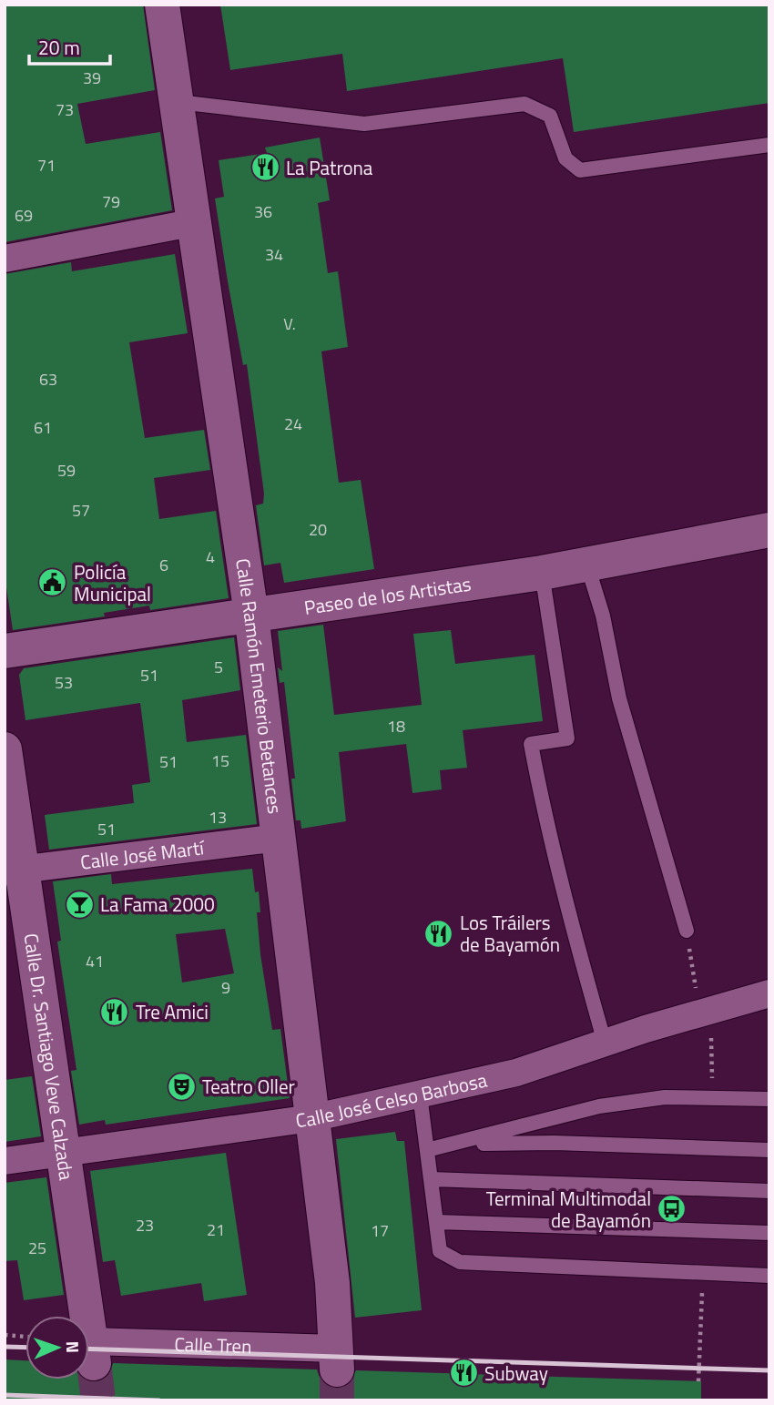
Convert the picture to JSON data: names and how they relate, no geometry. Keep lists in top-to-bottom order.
{
  "streets": {
    "street": [
      "Paseo de los Artistas",
      "Calle Ramón Emeterio Betances",
      "Calle José Martí",
      "Calle Dr. Santiago Veve Calzada",
      "Calle José Celso Barbosa",
      "Calle Tren"
    ]
  },
  "crossings": [
    ["Paseo de los Artistas", "Calle Ramón Emeterio Betances"],
    ["Calle Ramón Emeterio Betances", "Calle José Martí"],
    ["Calle Ramón Emeterio Betances", "Calle José Celso Barbosa"],
    ["Calle Ramón Emeterio Betances", "Calle Tren"],
    ["Calle José Martí", "Calle Dr. Santiago Veve Calzada"],
    ["Calle Dr. Santiago Veve Calzada", "Calle José Celso Barbosa"],
    ["Calle Dr. Santiago Veve Calzada", "Calle Tren"]
  ],
  "places": {
    "restaurant": [
      "La Patrona",
      "Los Tráilers de Bayamón",
      "Tre Amici",
      "Subway"
    ],
    "public building": ["Policía Municipal"],
    "bar": ["La Fama 2000"],
    "theatre": ["Teatro Oller"],
    "bus stop": ["Terminal Multimodal de Bayamón"]
  },
  "house_numbers": [
    "39",
    "73",
    "71",
    "79",
    "36",
    "69",
    "34",
    "V.",
    "63",
    "24",
    "61",
    "59",
    "57",
    "20",
    "4",
    "6",
    "5",
    "51",
    "53",
    "18",
    "15",
    "51",
    "13",
    "51",
    "41",
    "9",
    "23",
    "21",
    "17",
    "25"
  ],
  "scale_bar": "20 m",
  "north": "right"
}
